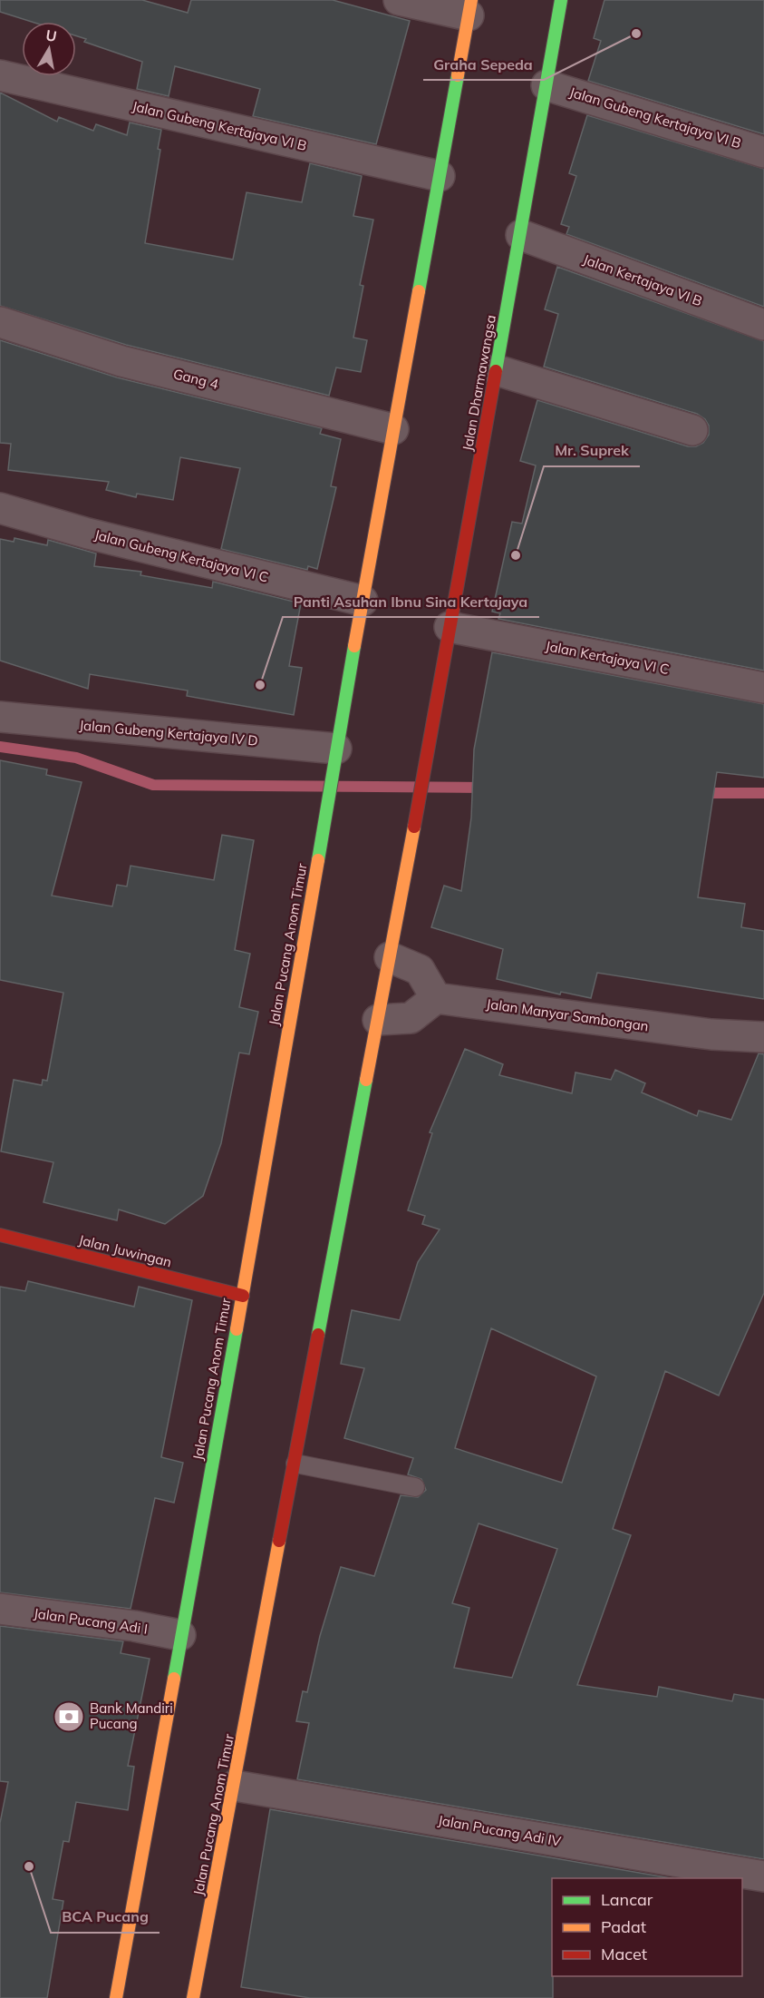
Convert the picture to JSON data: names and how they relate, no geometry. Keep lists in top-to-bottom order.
{
  "streets": {
    "main road": ["Jalan Dharmawangsa", "Jalan Pucang Anom Timur", "Jalan Juwingan"],
    "street": [
      "Jalan Gubeng Kertajaya VI B",
      "Jalan Kertajaya VI B",
      "Gang 4",
      "Jalan Gubeng Kertajaya VI C",
      "Jalan Kertajaya VI C",
      "Jalan Gubeng Kertajaya IV D",
      "Jalan Manyar Sambongan",
      "Jalan Pucang Adi I",
      "Jalan Pucang Adi IV"
    ]
  },
  "crossings": [
    ["Jalan Gubeng Kertajaya VI B", "Jalan Dharmawangsa"],
    ["Jalan Kertajaya VI B", "Jalan Dharmawangsa"],
    ["Jalan Dharmawangsa", "Jalan Kertajaya VI C"],
    ["Jalan Dharmawangsa", "Jalan Pucang Anom Timur"],
    ["Jalan Gubeng Kertajaya IV D", "Jalan Pucang Anom Timur"],
    ["Jalan Pucang Anom Timur", "Jalan Juwingan"],
    ["Jalan Pucang Anom Timur", "Jalan Pucang Adi I"],
    ["Jalan Pucang Anom Timur", "Jalan Pucang Adi IV"]
  ],
  "places": {
    "other": [
      "Graha Sepeda",
      "Mr. Suprek",
      "Panti Asuhan Ibnu Sina Kertajaya",
      "BCA Pucang"
    ],
    "bank": ["Bank Mandiri Pucang"]
  },
  "legend": ["Lancar", "Padat", "Macet"],
  "north": "top"
}
